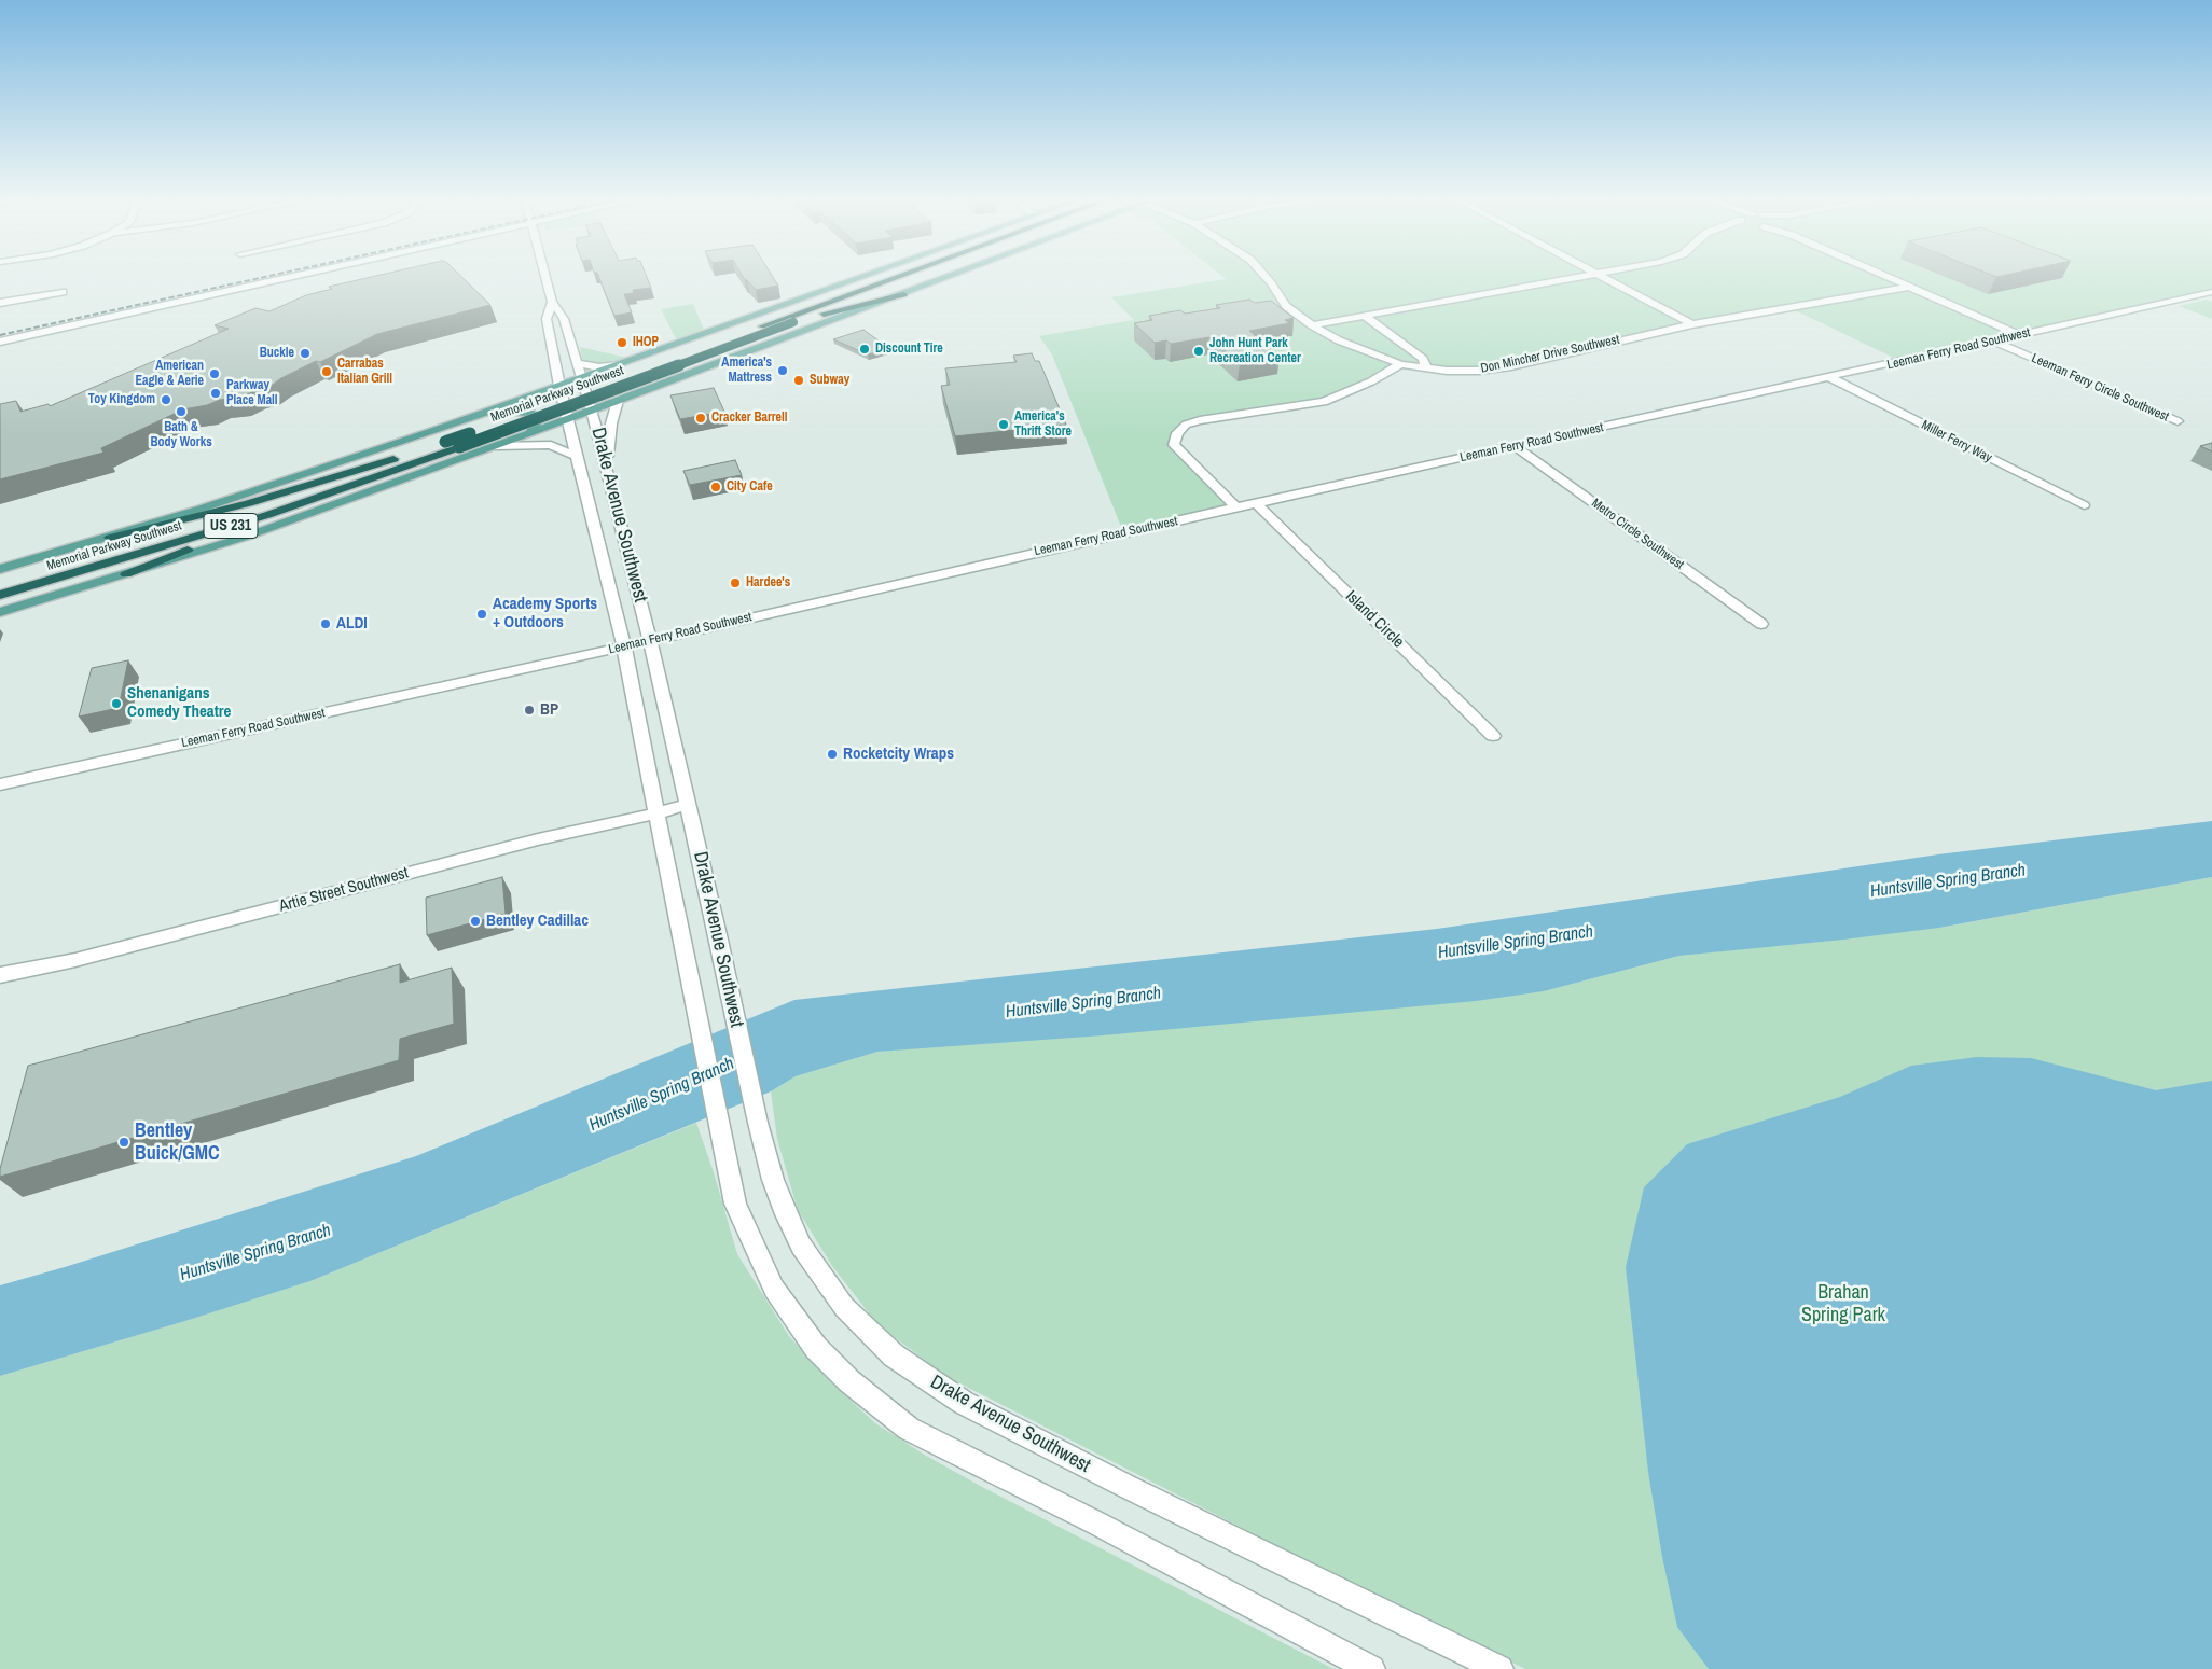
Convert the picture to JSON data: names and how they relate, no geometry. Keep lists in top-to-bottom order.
{
  "streets": {
    "highway": ["Memorial Parkway Southwest", "US 231"],
    "street": [
      "Leeman Ferry Road Southwest",
      "Don Mincher Drive Southwest",
      "Leeman Ferry Circle Southwest",
      "Miller Ferry Way",
      "Drake Avenue Southwest",
      "Metro Circle Southwest",
      "Island Circle",
      "Artie Street Southwest"
    ]
  },
  "crossings": [
    ["Leeman Ferry Road Southwest", "Leeman Ferry Circle Southwest"],
    ["Leeman Ferry Road Southwest", "Miller Ferry Way"],
    ["Leeman Ferry Road Southwest", "Drake Avenue Southwest"],
    ["Leeman Ferry Road Southwest", "Metro Circle Southwest"],
    ["Leeman Ferry Road Southwest", "Island Circle"],
    ["Drake Avenue Southwest", "Artie Street Southwest"]
  ],
  "water": ["Huntsville Spring Branch"],
  "parks": ["Brahan Spring Park"],
  "places": [
    "IHOP",
    "Discount Tire",
    "John Hunt Park Recreation Center",
    "Buckle",
    "America's Mattress",
    "Carrabas Italian Grill",
    "American Eagle & Aerie",
    "Subway",
    "Parkway Place Mall",
    "Toy Kingdom",
    "Bath & Body Works",
    "Cracker Barrell",
    "America's Thrift Store",
    "City Cafe",
    "Hardee's",
    "Academy Sports + Outdoors",
    "ALDI",
    "Shenanigans Comedy Theatre",
    "BP",
    "Rocketcity Wraps",
    "Bentley Cadillac",
    "Bentley Buick/GMC"
  ]
}
